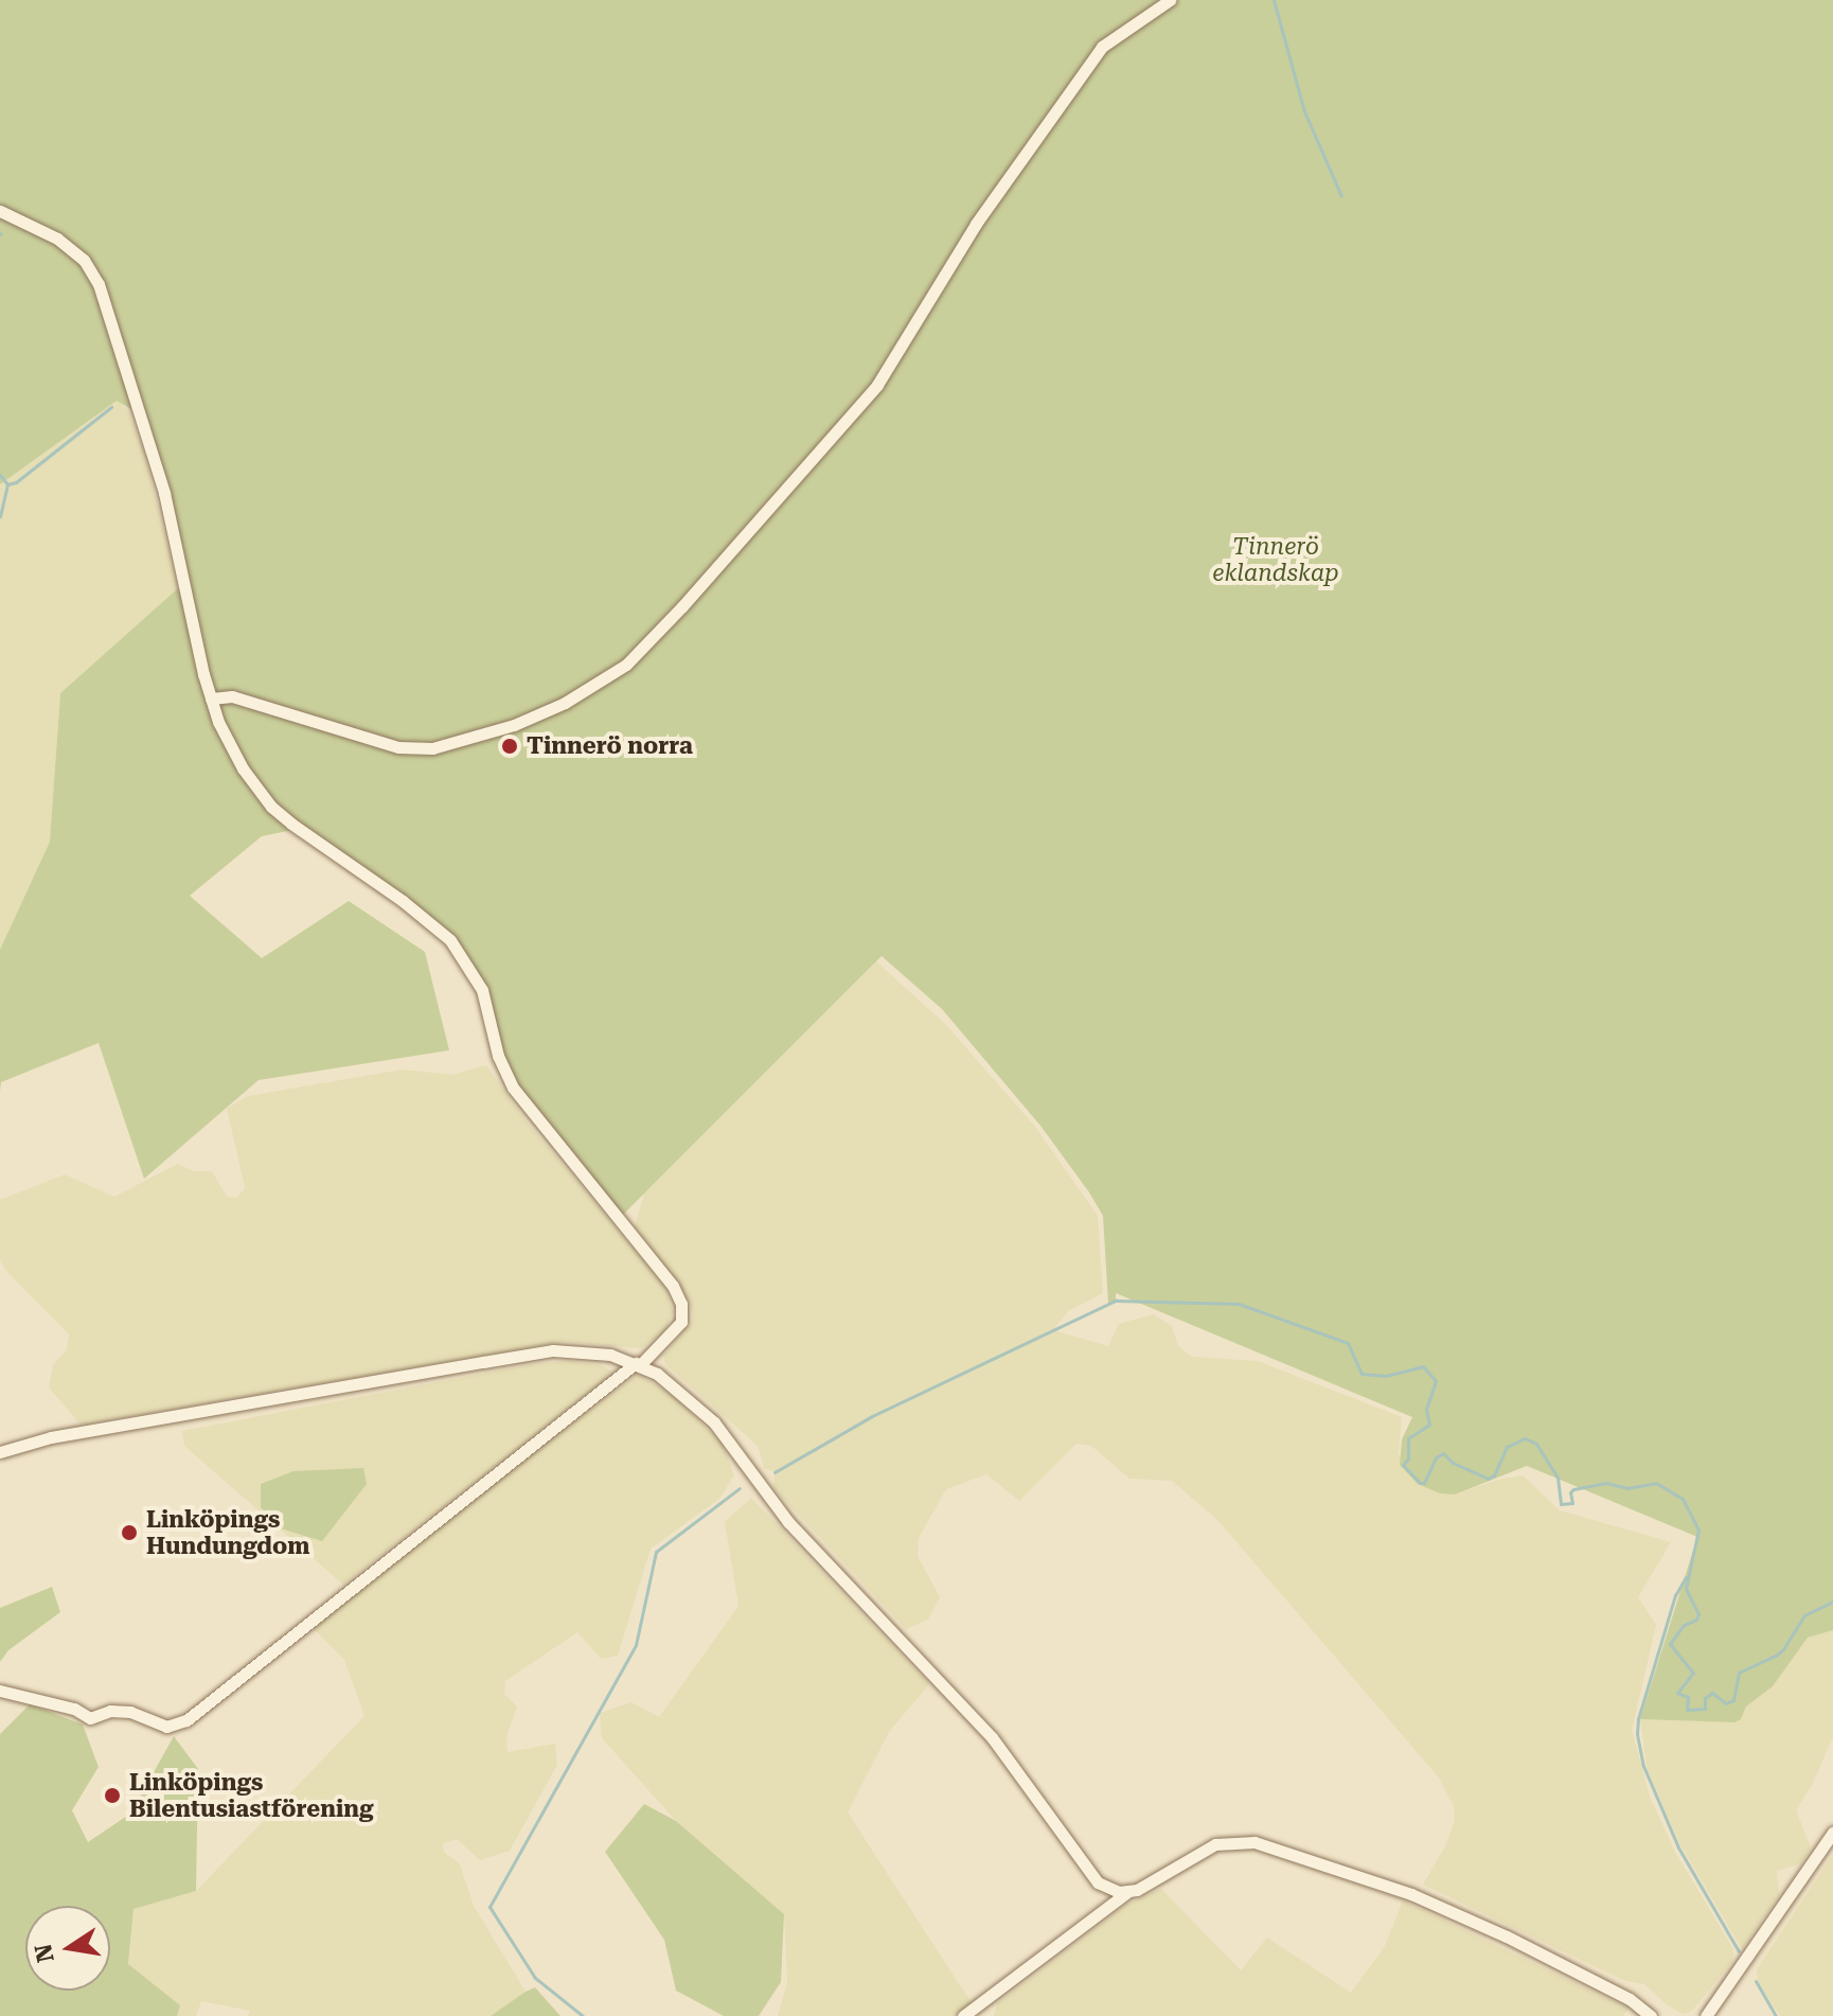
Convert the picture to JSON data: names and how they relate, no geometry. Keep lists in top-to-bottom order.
{
  "parks": ["Tinnerö eklandskap"],
  "places": ["Tinnerö norra", "Linköpings Hundungdom", "Linköpings Bilentusiastförening"],
  "north": "left"
}
